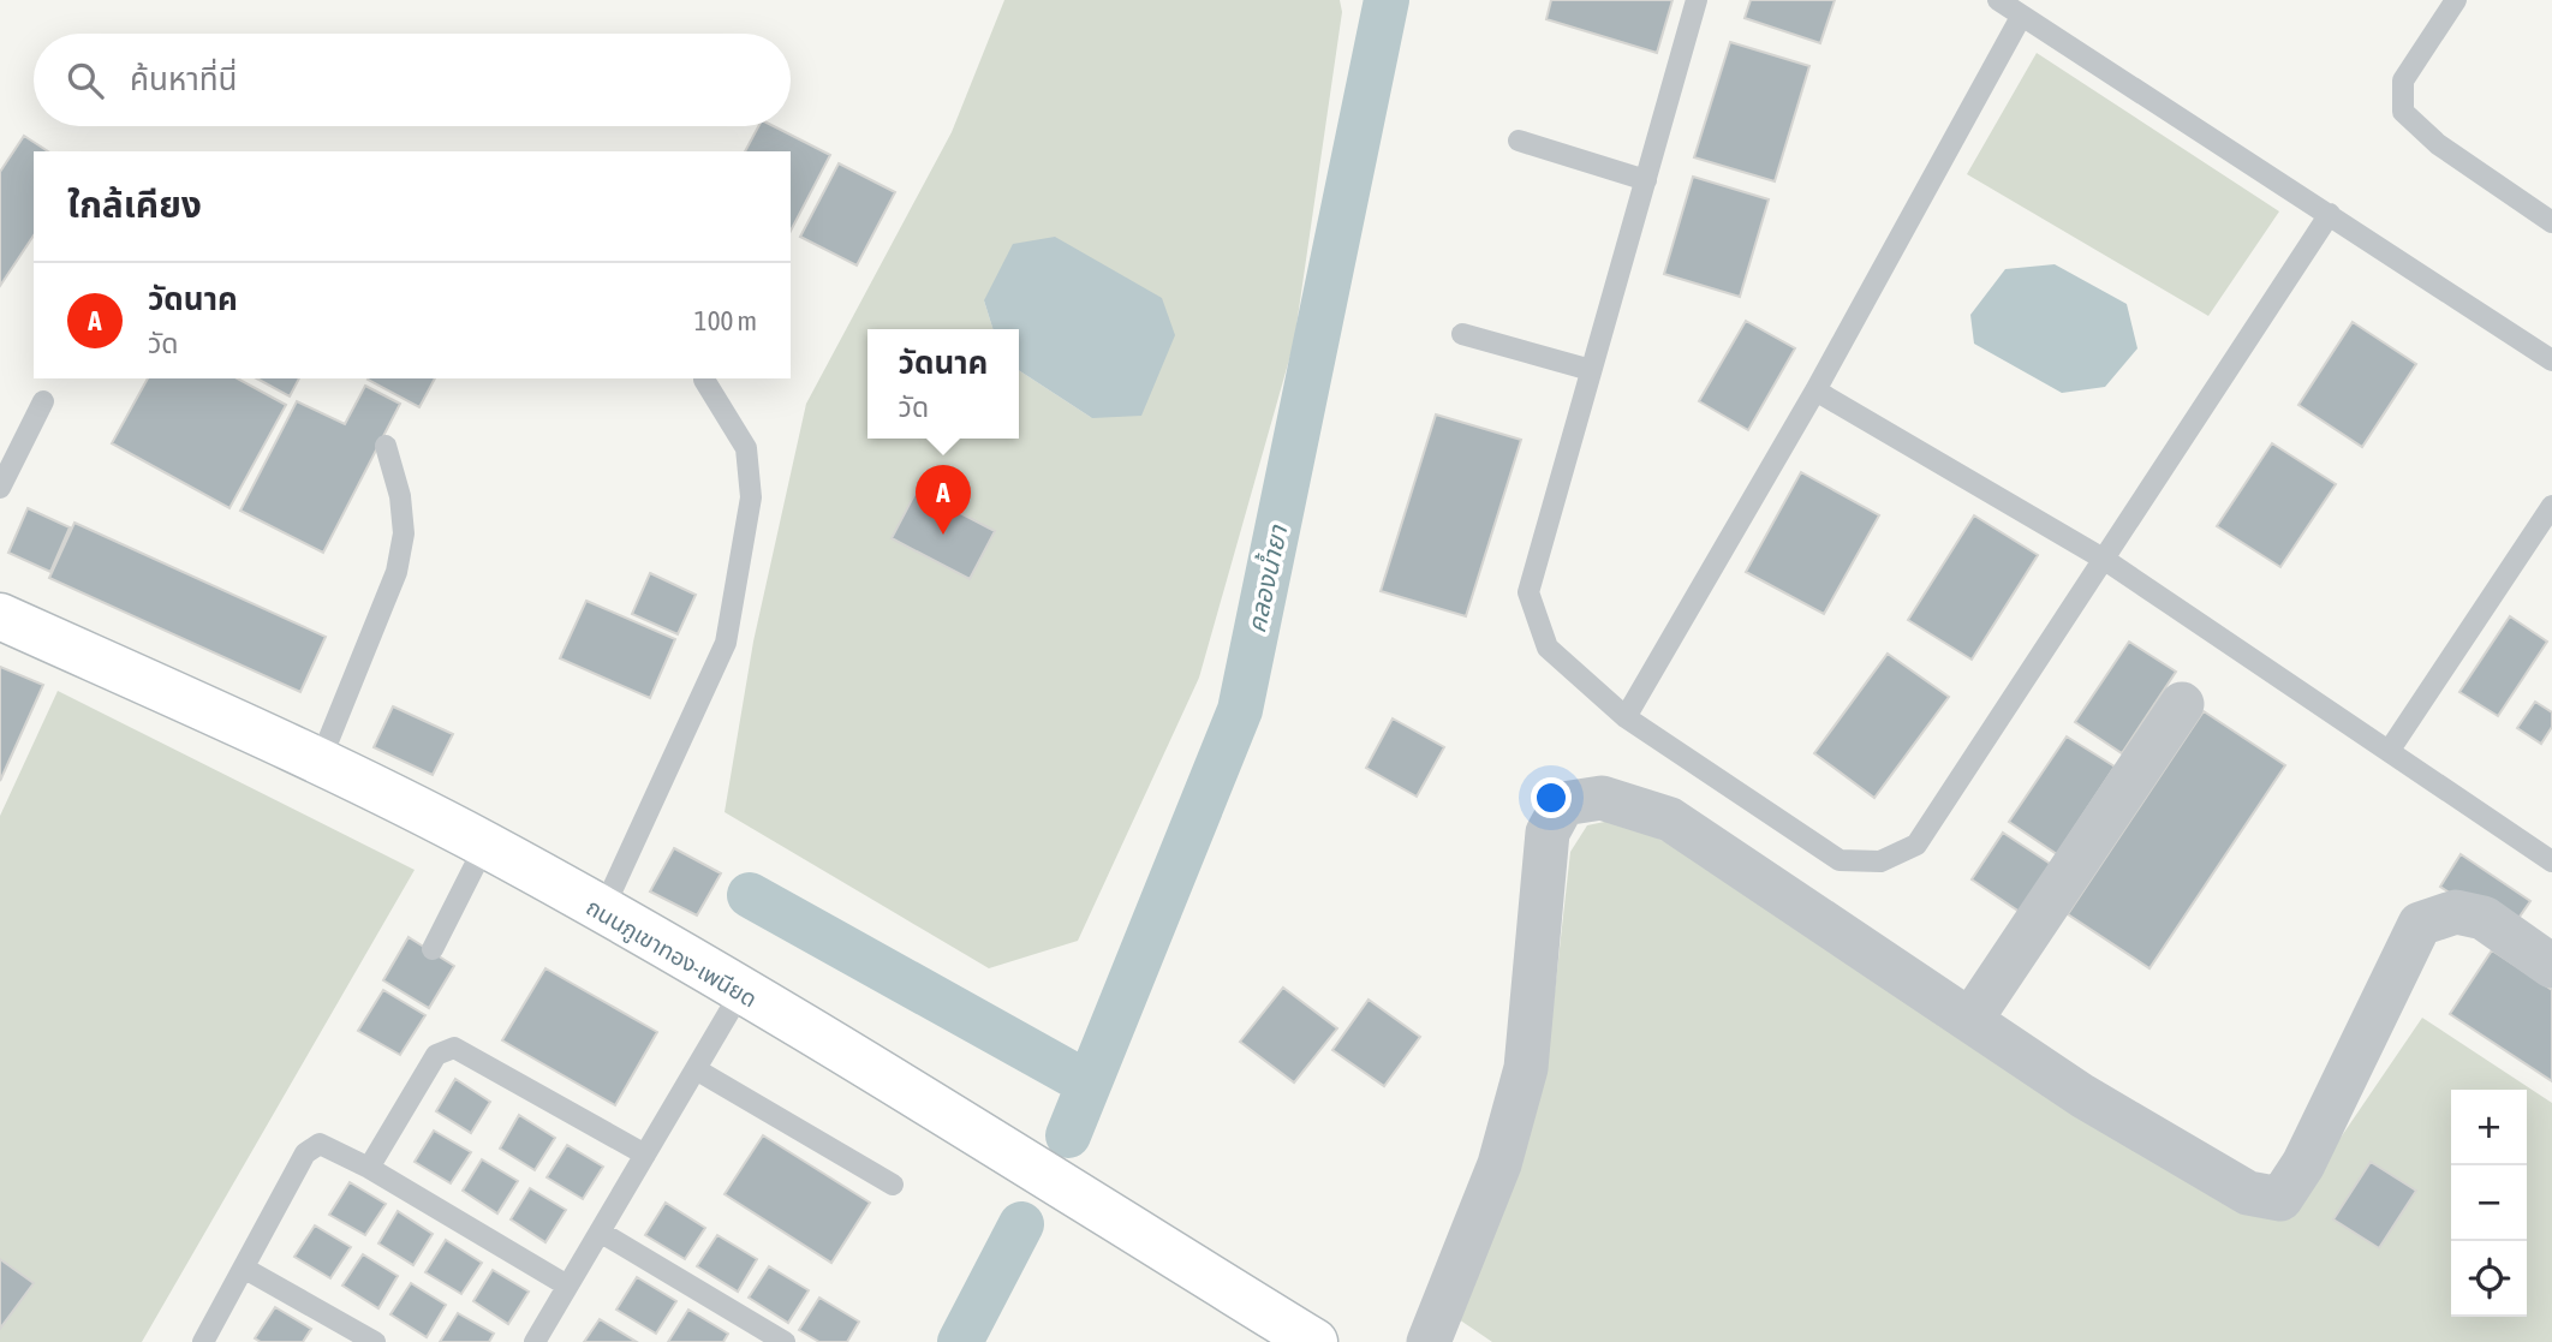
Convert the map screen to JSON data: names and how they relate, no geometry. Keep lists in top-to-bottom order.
{
  "streets": {
    "main road": ["ถนนภูเขาทอง-เพนียด"]
  },
  "water": ["คลองน้ำยา"],
  "page": {
    "search": "ค้นหาที่นี่",
    "heading": "ใกล้เคียง",
    "list": [
      {
        "mark": "A",
        "name": "วัดนาค",
        "note": "วัด",
        "value": "100 m"
      }
    ],
    "popup": ["วัดนาค", "วัด"],
    "pins": "A",
    "map_buttons": ["+", "−"]
  }
}
